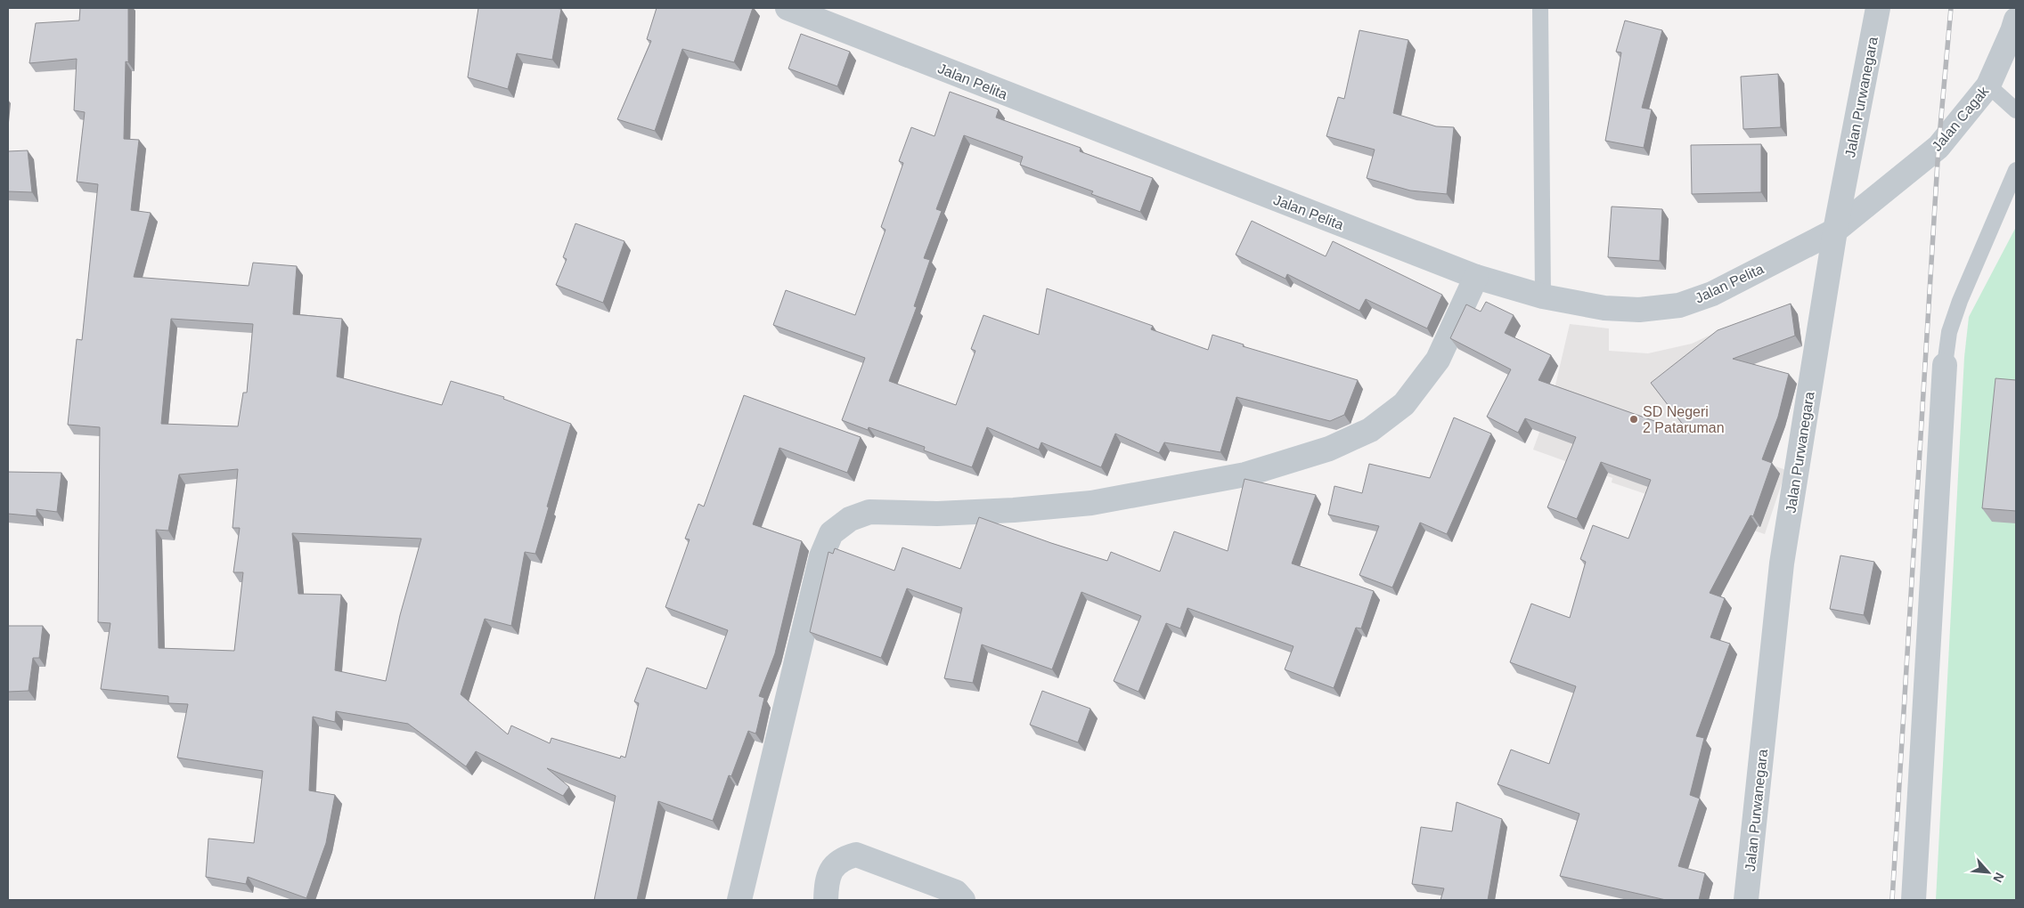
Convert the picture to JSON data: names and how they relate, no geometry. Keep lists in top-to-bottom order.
{
  "streets": {
    "street": ["Jalan Pelita", "Jalan Purwanegara", "Jalan Cagak"]
  },
  "crossings": [
    ["Jalan Pelita", "Jalan Purwanegara"],
    ["Jalan Pelita", "Jalan Cagak"],
    ["Jalan Purwanegara", "Jalan Cagak"]
  ],
  "places": ["SD Negeri 2 Pataruman"],
  "north": "bottom right"
}
